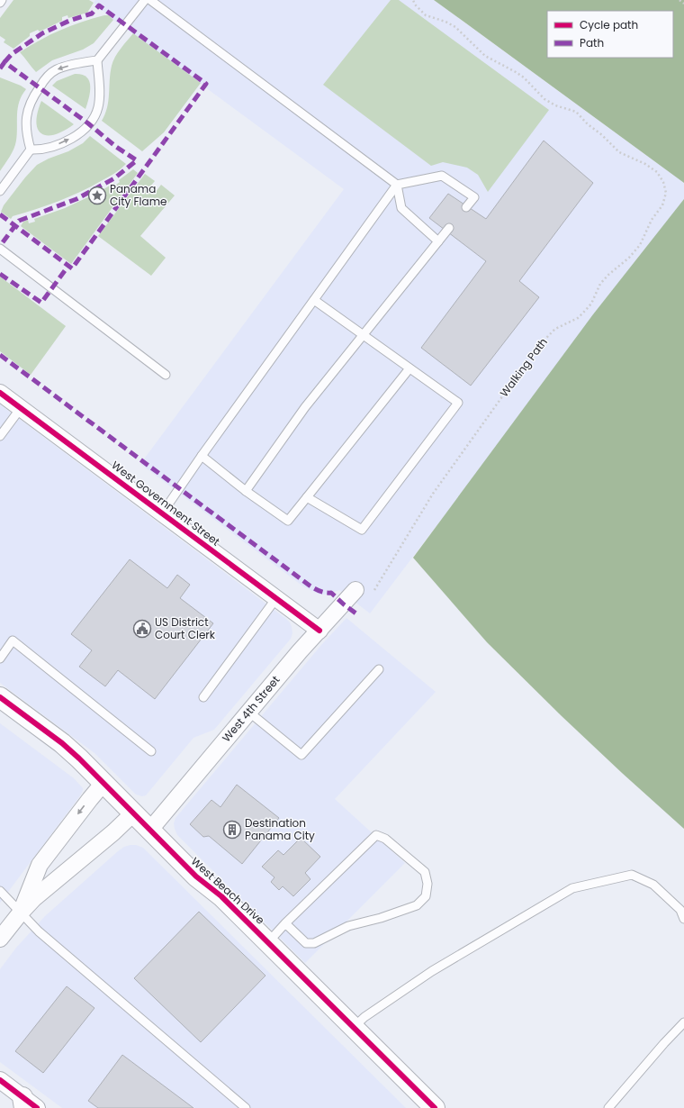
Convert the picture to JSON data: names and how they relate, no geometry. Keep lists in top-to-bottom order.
{
  "streets": {
    "street": ["West Government Street", "West 4th Street", "West Beach Drive"],
    "path": ["Walking Path"]
  },
  "crossings": [
    ["West Government Street", "West 4th Street"],
    ["West 4th Street", "West Beach Drive"]
  ],
  "places": {
    "place": ["Panama City Flame"],
    "public building": ["US District Court Clerk"],
    "building": ["Destination Panama City"]
  },
  "legend": ["Cycle path", "Path"]
}
